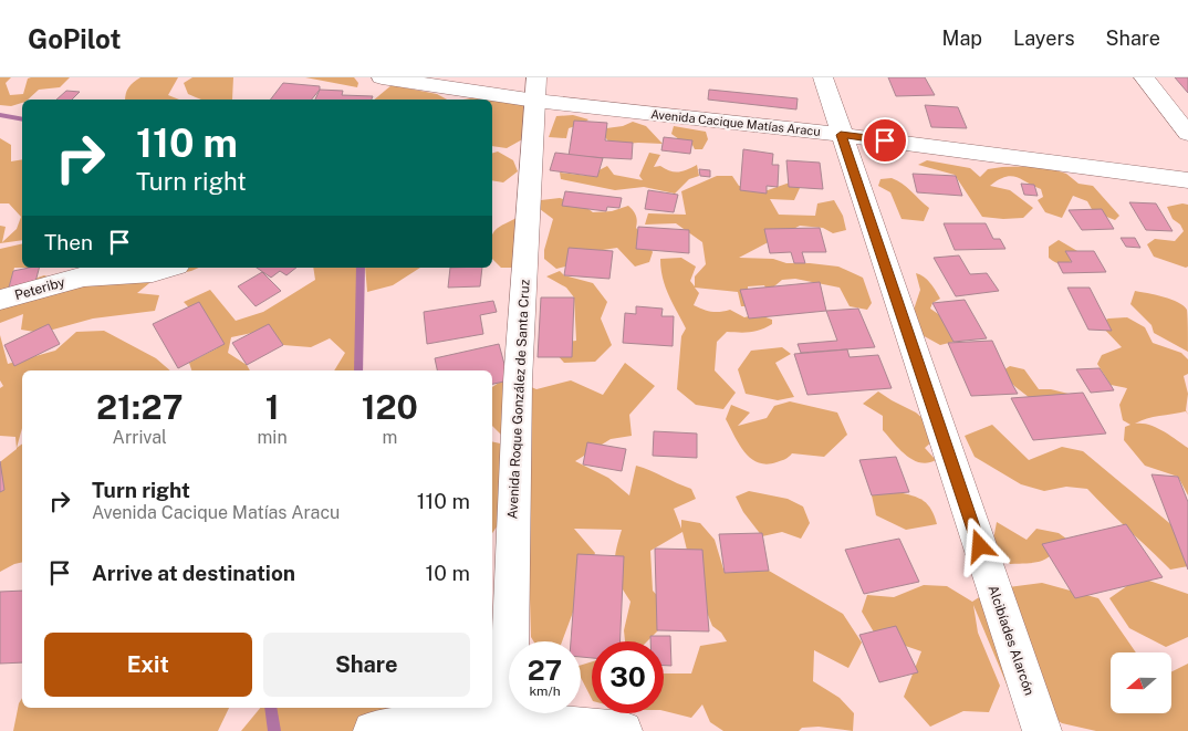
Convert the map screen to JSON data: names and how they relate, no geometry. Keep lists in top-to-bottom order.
{
  "streets": {
    "street": [
      "Avenida Cacique Matías Aracu",
      "Peteriby",
      "Avenida Roque González de Santa Cruz",
      "Alcibíades Alarcón"
    ]
  },
  "crossings": [
    ["Avenida Cacique Matías Aracu", "Avenida Roque González de Santa Cruz"],
    ["Avenida Cacique Matías Aracu", "Alcibíades Alarcón"]
  ],
  "north": "left",
  "page": {
    "header": "GoPilot",
    "nav": ["Map", "Layers", "Share"],
    "turn": ["110 m", "Turn right"],
    "then": "Then",
    "eta": [
      "21:27",
      "Arrival",
      "1",
      "min",
      "120",
      "m"
    ],
    "list": [
      {
        "name": "Turn right",
        "note": "Avenida Cacique Matías Aracu",
        "value": "110 m"
      },
      {
        "name": "Arrive at destination",
        "value": "10 m"
      }
    ],
    "buttons": ["Exit", "Share"],
    "speed": "27 km/h",
    "limit": "30"
  }
}
